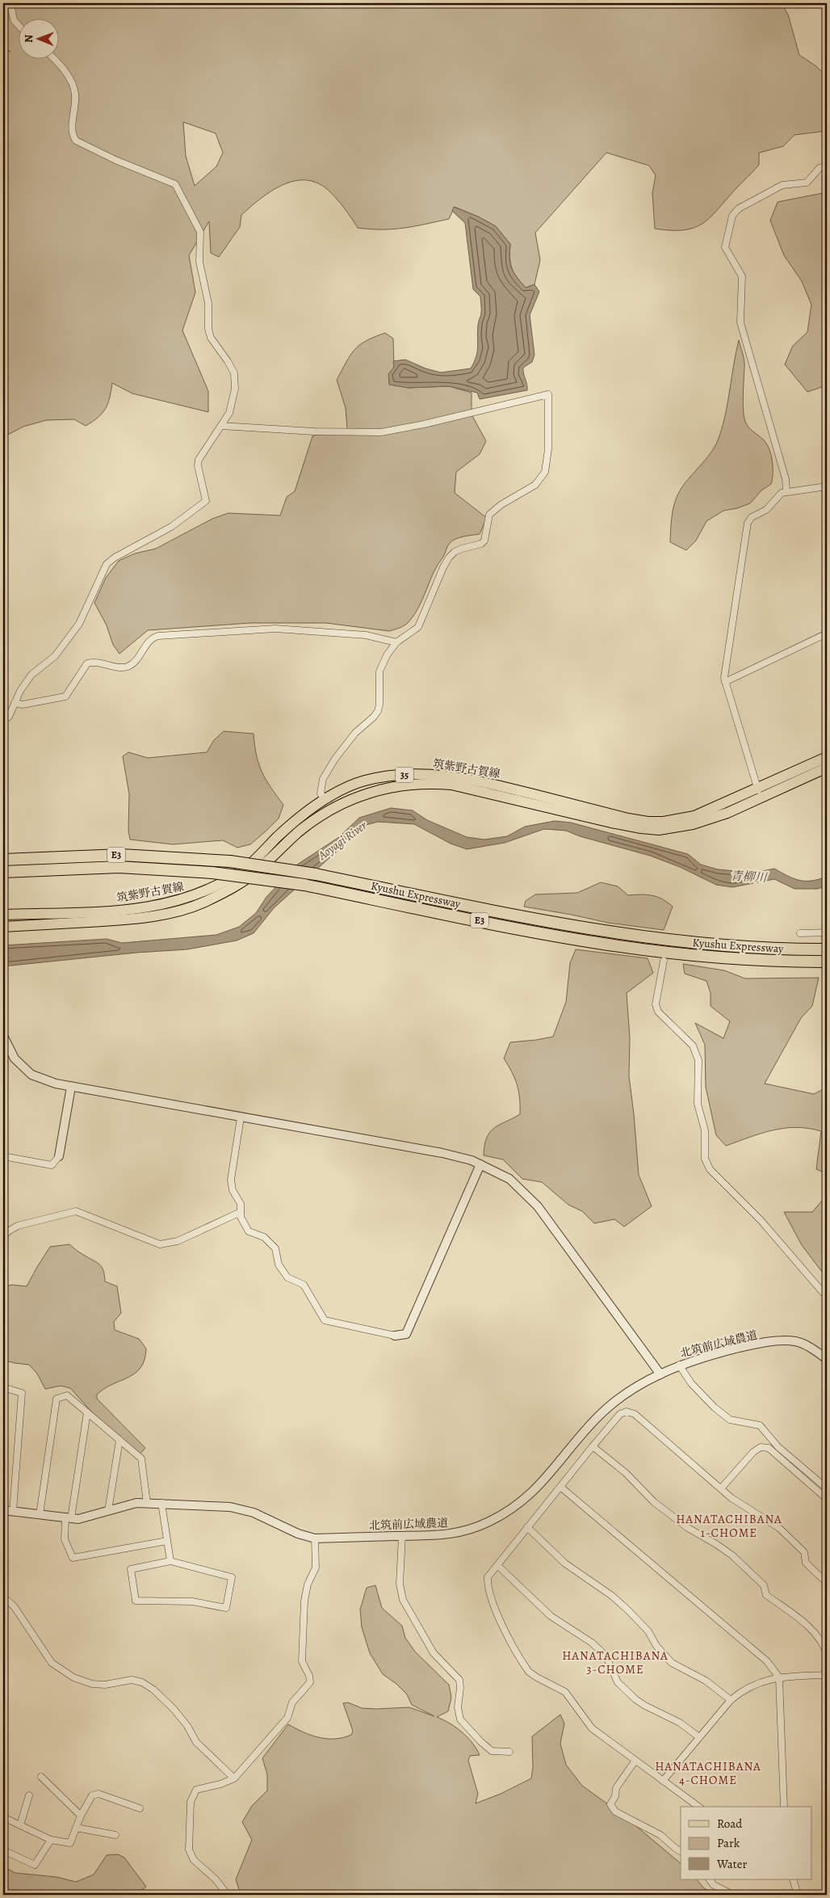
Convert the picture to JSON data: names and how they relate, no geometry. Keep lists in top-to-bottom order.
{
  "streets": {
    "highway": ["E3", "Kyushu Expressway"],
    "main road": ["筑紫野古賀線", "35"],
    "street": ["北筑前広域農道"]
  },
  "districts": ["HANATACHIBANA 1-CHOME", "HANATACHIBANA 3-CHOME", "HANATACHIBANA 4-CHOME"],
  "water": ["Aoyagi River", "青柳川"],
  "legend": ["Road", "Park", "Water"],
  "north": "left"
}
